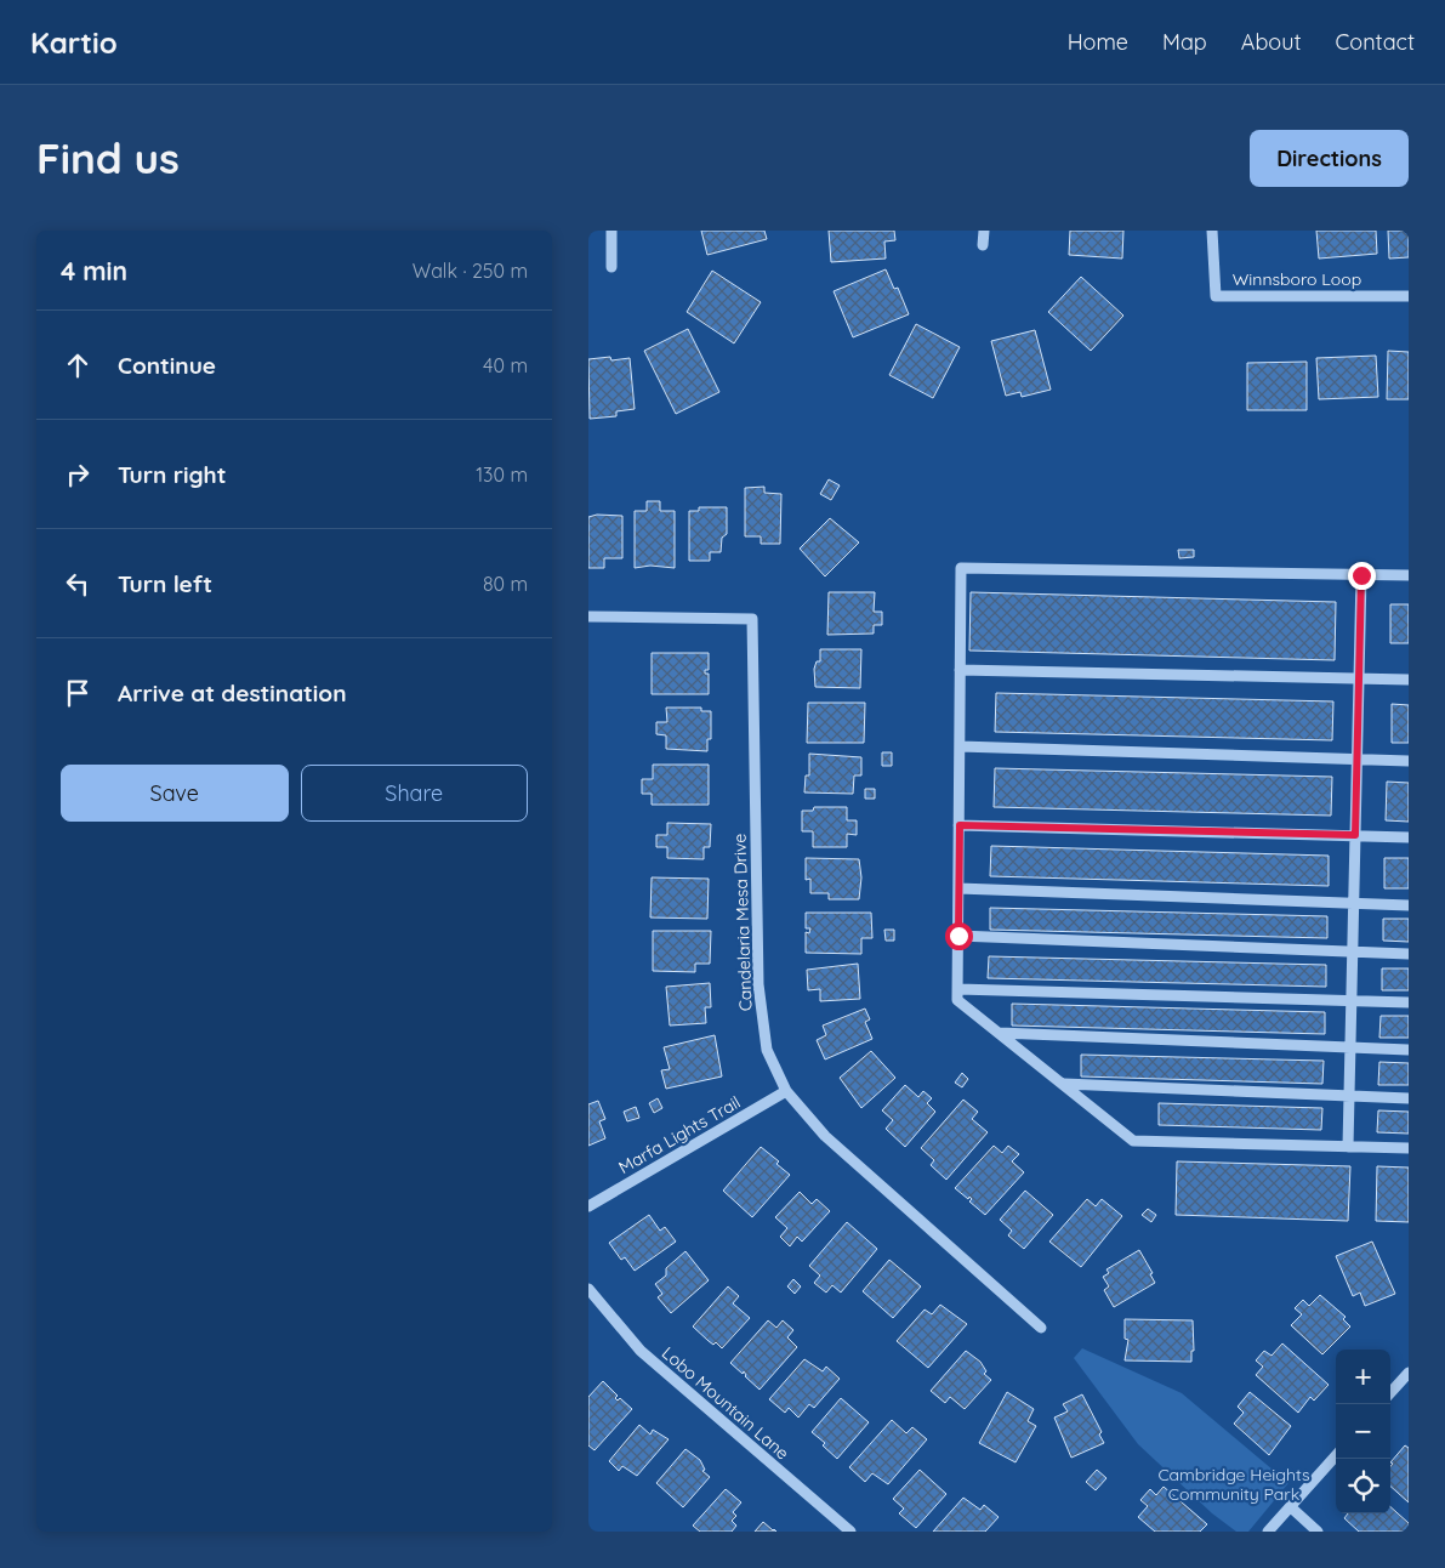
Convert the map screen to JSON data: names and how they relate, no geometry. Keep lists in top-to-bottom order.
{
  "streets": {
    "street": [
      "Winnsboro Loop",
      "Candelaria Mesa Drive",
      "Marfa Lights Trail",
      "Lobo Mountain Lane"
    ]
  },
  "crossings": [
    ["Candelaria Mesa Drive", "Marfa Lights Trail"]
  ],
  "parks": ["Cambridge Heights Community Park"],
  "page": {
    "header": "Kartio",
    "nav": [
      "Home",
      "Map",
      "About",
      "Contact"
    ],
    "buttons": [
      "Directions",
      ["Save", "Share"]
    ],
    "title": "Find us",
    "heading": ["4 min", "Walk · 250 m"],
    "list": [
      ["Continue", "40 m"],
      ["Turn right", "130 m"],
      ["Turn left", "80 m"],
      "Arrive at destination"
    ],
    "map_buttons": ["+", "−"]
  }
}
